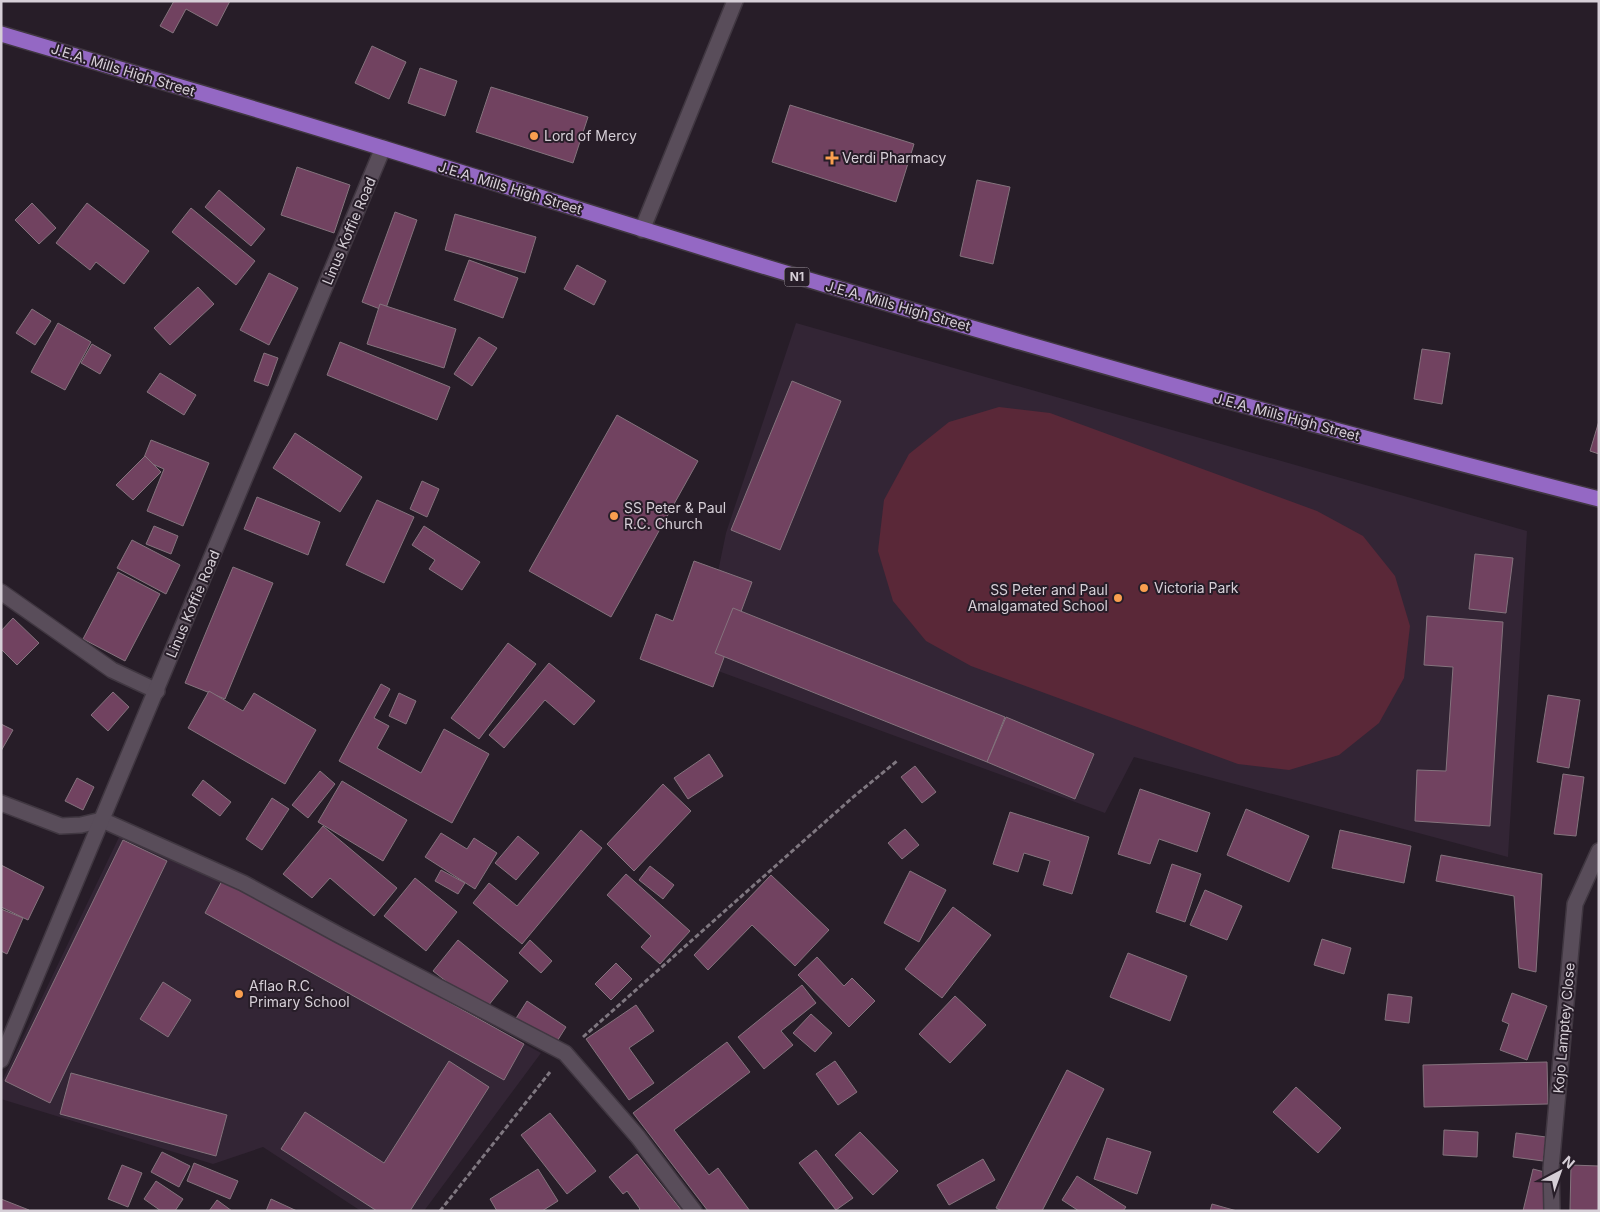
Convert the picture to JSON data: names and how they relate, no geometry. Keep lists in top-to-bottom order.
{
  "streets": {
    "highway": ["J.E.A. Mills High Street", "N1"],
    "street": ["Linus Koffie Road", "Kojo Lamptey Close"]
  },
  "crossings": [
    ["J.E.A. Mills High Street", "Linus Koffie Road"]
  ],
  "places": {
    "other": [
      "Lord of Mercy",
      "SS Peter & Paul R.C. Church",
      "Victoria Park",
      "SS Peter and Paul Amalgamated School",
      "Aflao R.C. Primary School"
    ],
    "health": ["Verdi Pharmacy"]
  },
  "north": "top right"
}
